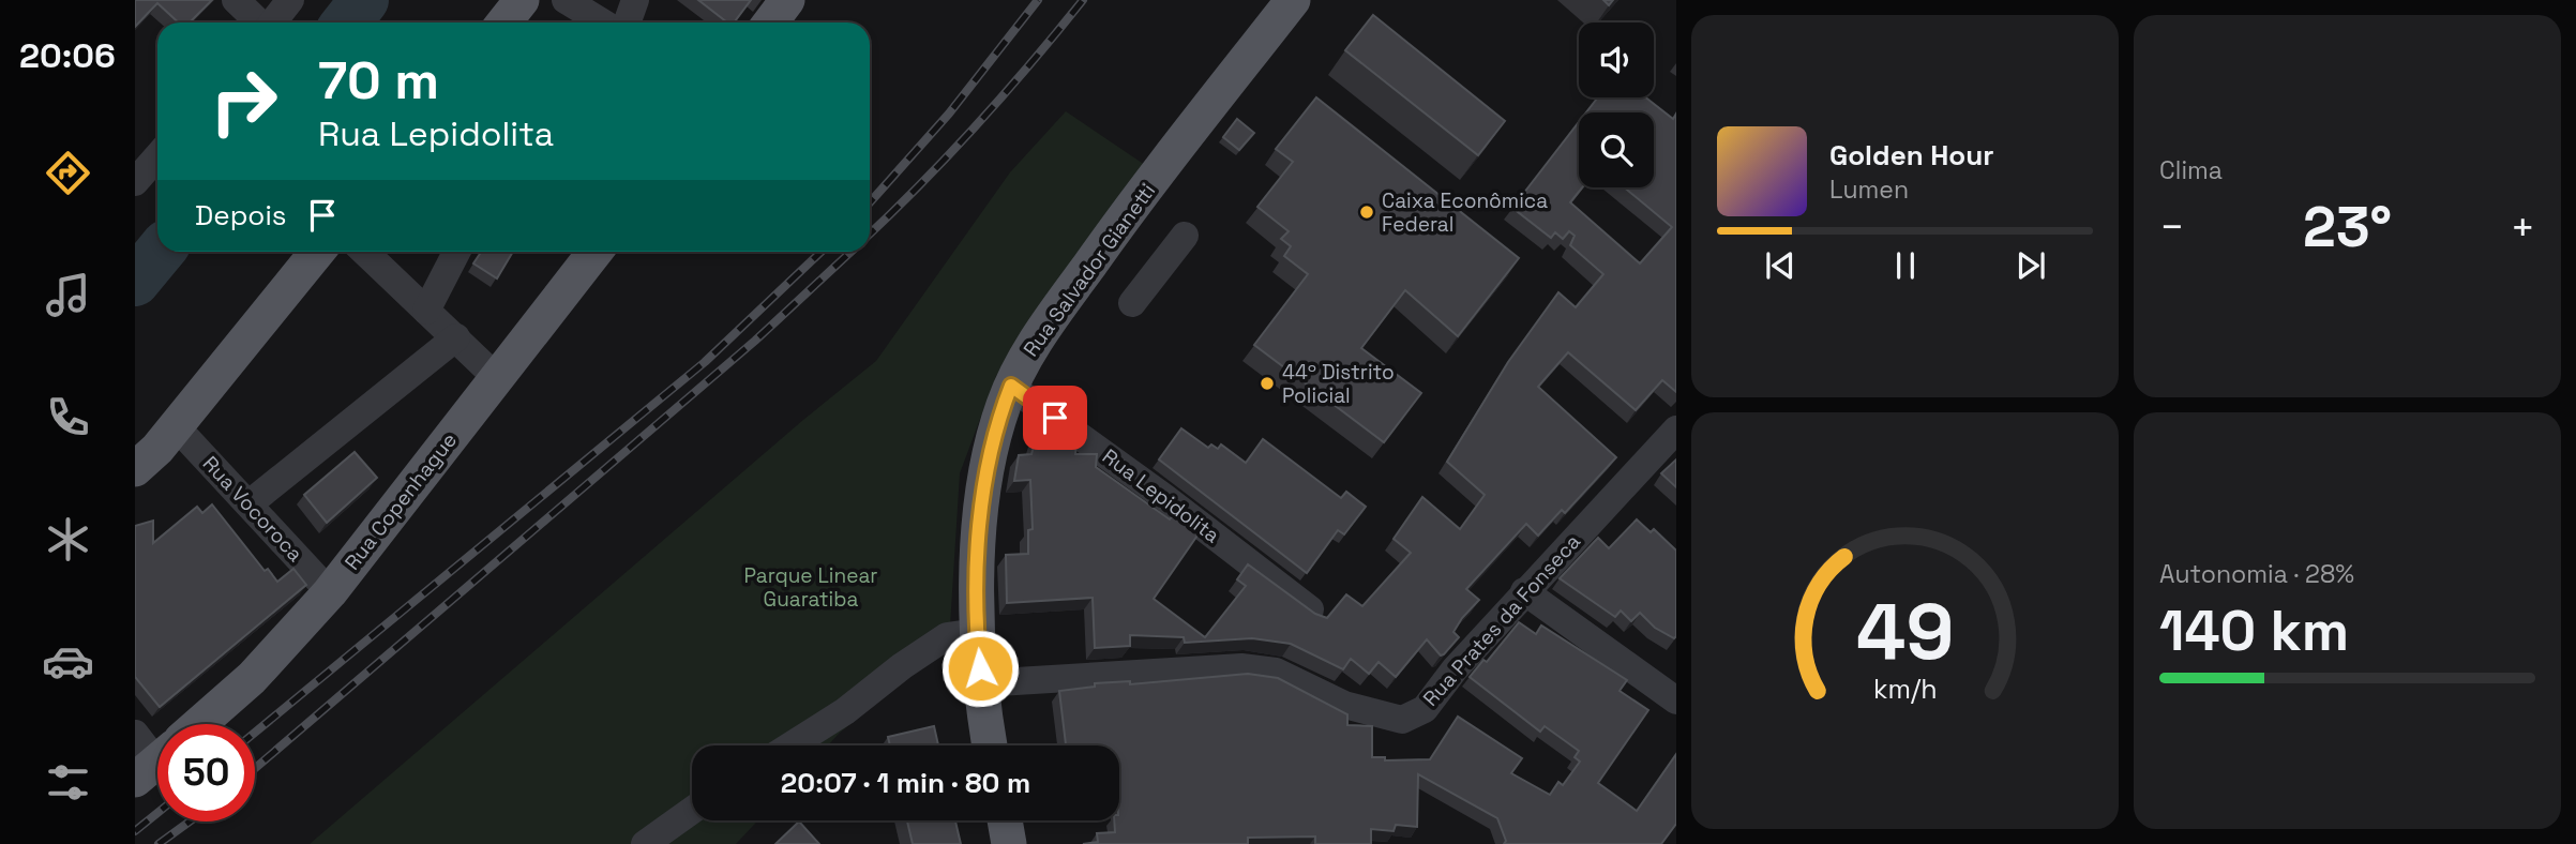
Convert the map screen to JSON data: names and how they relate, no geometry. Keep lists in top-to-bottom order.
{
  "streets": {
    "main road": ["Rua Salvador Gianetti", "Rua Copenhague"],
    "street": ["Rua Lepidolita", "Rua Vocoroca", "Rua Prates da Fonseca"]
  },
  "crossings": [
    ["Rua Salvador Gianetti", "Rua Lepidolita"],
    ["Rua Salvador Gianetti", "Rua Prates da Fonseca"],
    ["Rua Copenhague", "Rua Vocoroca"]
  ],
  "parks": ["Parque Linear Guaratiba"],
  "places": ["Caixa Econômica Federal", "44º Distrito Policial"],
  "page": {
    "tabs": "20:06",
    "tile": [
      "Clima",
      ["Autonomia · 28%", "140 km"]
    ],
    "turn": ["70 m", "Rua Lepidolita"],
    "song": ["Golden Hour", "Lumen"],
    "then": "Depois",
    "heat": ["−", "23°", "+"],
    "limit": "50",
    "trip": "20:07 · 1 min · 80 m",
    "gauge": ["49", "km/h"]
  }
}
